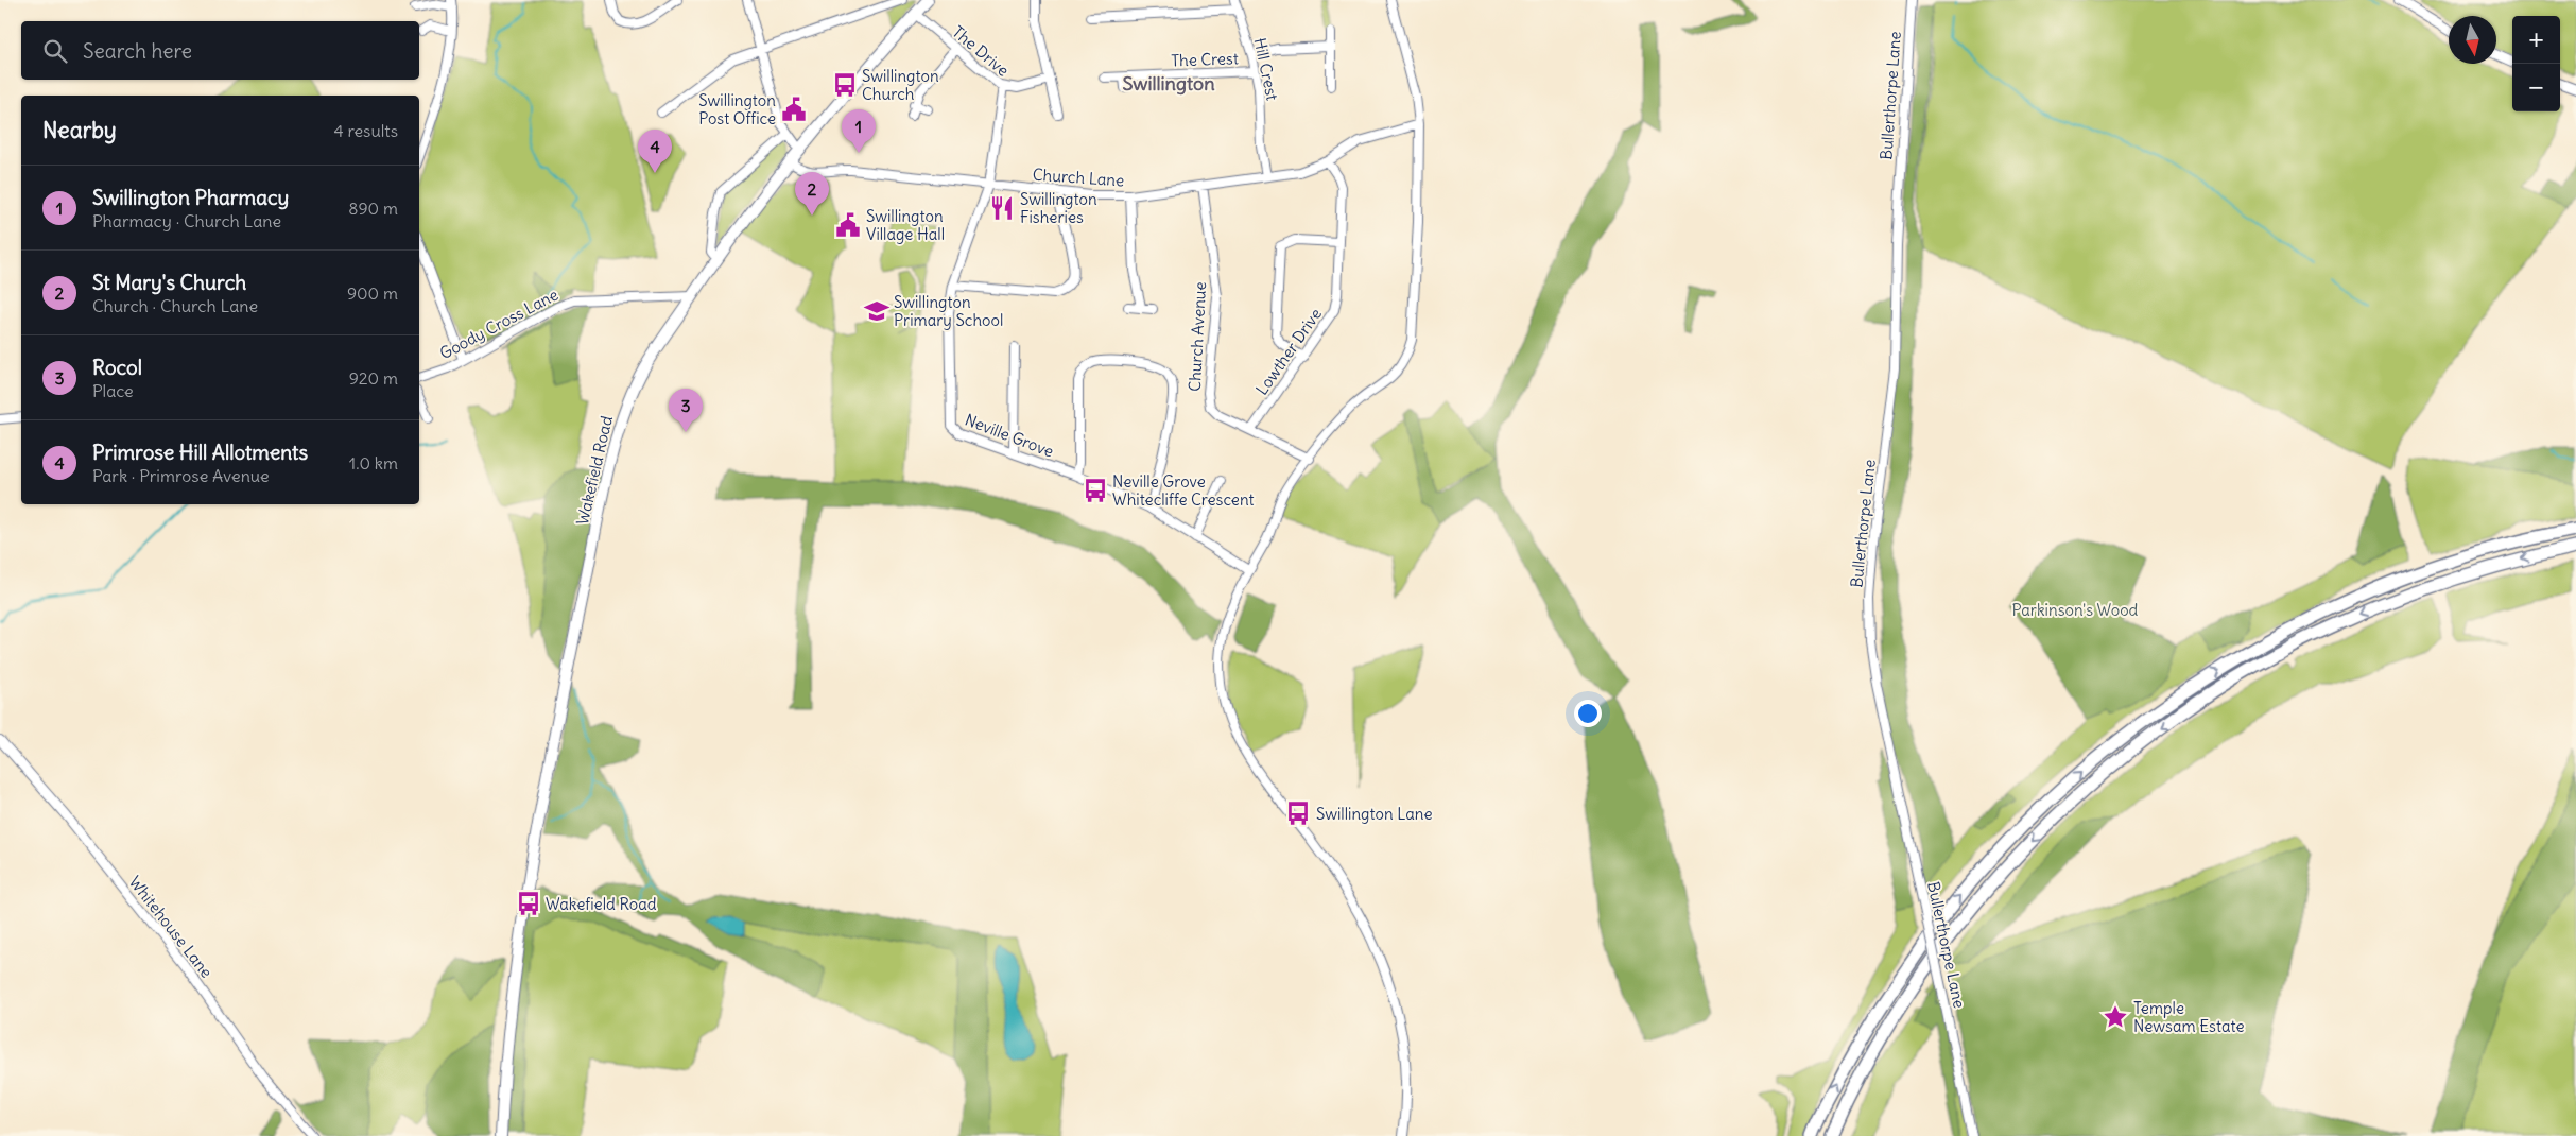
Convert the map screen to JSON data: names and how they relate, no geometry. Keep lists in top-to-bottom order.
{
  "streets": {
    "main road": ["Wakefield Road"],
    "street": [
      "The Drive",
      "The Crest",
      "Hill Crest",
      "Bullerthorpe Lane",
      "Church Lane",
      "Goody Cross Lane",
      "Church Avenue",
      "Lowther Drive",
      "Neville Grove",
      "Whitehouse Lane"
    ]
  },
  "crossings": [
    ["The Drive", "Church Lane"],
    ["The Drive", "Neville Grove"],
    ["The Drive", "Wakefield Road"],
    ["The Crest", "Hill Crest"],
    ["Hill Crest", "Church Lane"],
    ["Church Lane", "Church Avenue"],
    ["Church Lane", "Lowther Drive"],
    ["Church Lane", "Neville Grove"],
    ["Church Lane", "Wakefield Road"],
    ["Goody Cross Lane", "Wakefield Road"],
    ["Church Avenue", "Lowther Drive"]
  ],
  "districts": ["Swillington"],
  "parks": ["Parkinson's Wood"],
  "places": {
    "bus stop": [
      "Swillington Church",
      "Neville Grove Whitecliffe Crescent",
      "Swillington Lane",
      "Wakefield Road"
    ],
    "public building": ["Swillington Post Office", "Swillington Village Hall"],
    "restaurant": ["Swillington Fisheries"],
    "school or university": ["Swillington Primary School"],
    "place": ["Temple Newsam Estate"]
  },
  "north": "bottom",
  "page": {
    "map_buttons": ["+", "−"],
    "search": "Search here",
    "heading": ["Nearby", "4 results"],
    "pins": [
      "1",
      "4",
      "2",
      "3"
    ],
    "list": [
      {
        "mark": "1",
        "name": "Swillington Pharmacy",
        "note": "Pharmacy · Church Lane",
        "value": "890 m"
      },
      {
        "mark": "2",
        "name": "St Mary's Church",
        "note": "Church · Church Lane",
        "value": "900 m"
      },
      {
        "mark": "3",
        "name": "Rocol",
        "note": "Place",
        "value": "920 m"
      },
      {
        "mark": "4",
        "name": "Primrose Hill Allotments",
        "note": "Park · Primrose Avenue",
        "value": "1.0 km"
      }
    ]
  }
}
